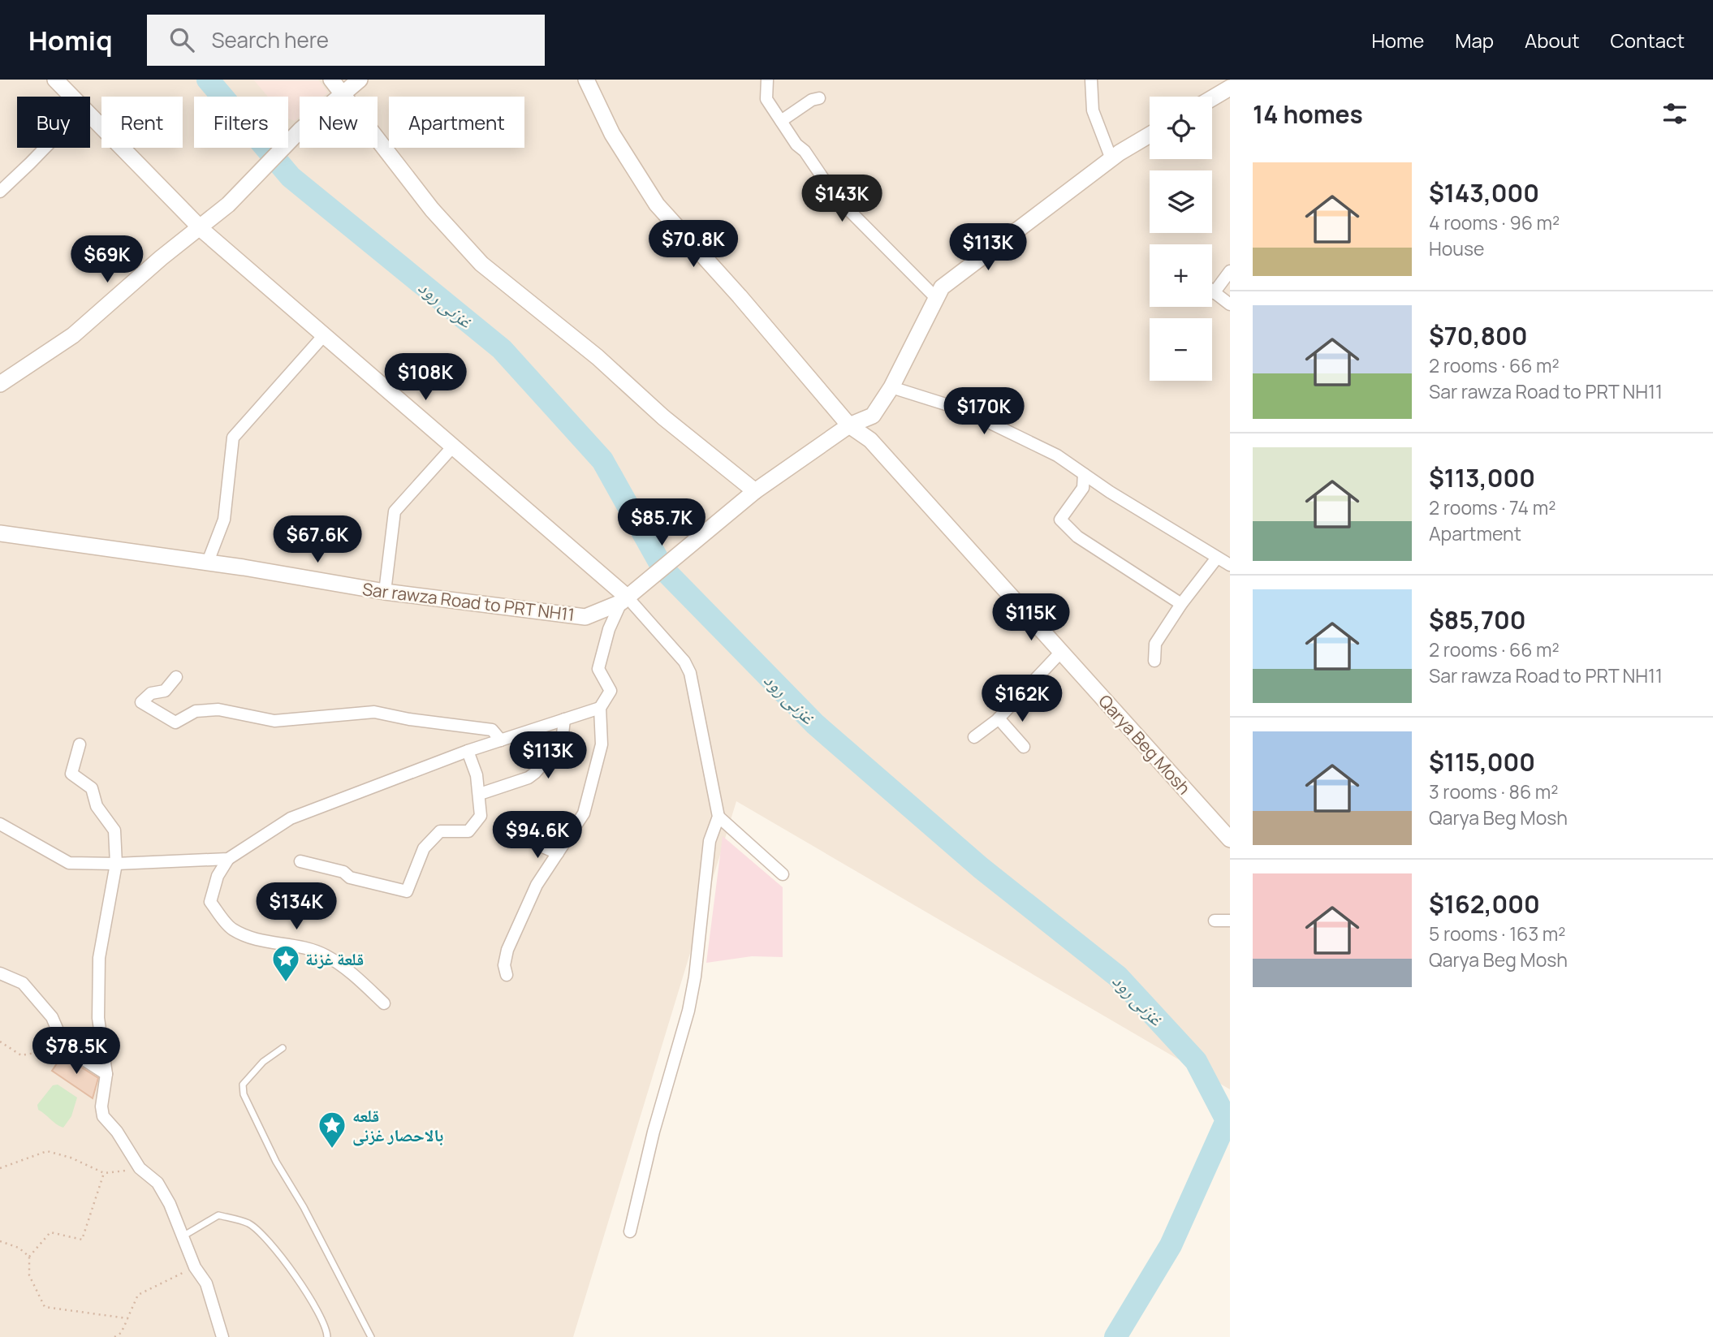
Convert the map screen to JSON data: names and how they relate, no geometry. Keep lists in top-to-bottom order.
{
  "streets": {
    "street": ["Sar rawza Road to PRT NH11", "Qarya Beg Mosh"]
  },
  "crossings": [
    ["Sar rawza Road to PRT NH11", "Qarya Beg Mosh"]
  ],
  "water": ["غزنی رود"],
  "places": {
    "place": ["قلعة غزنة", "قلعه بالاحصار غزنی"]
  },
  "page": {
    "header": "Homiq",
    "search": "Search here",
    "nav": [
      "Home",
      "Map",
      "About",
      "Contact"
    ],
    "heading": "14 homes",
    "map_buttons": ["+", "−"],
    "chip": [
      "Buy",
      "Rent",
      "Filters",
      "New",
      "Apartment"
    ],
    "list": [
      {
        "name": "$143,000",
        "note": "4 rooms · 96 m² · House"
      },
      {
        "name": "$70,800",
        "note": "2 rooms · 66 m² · Sar rawza Road to PRT NH11"
      },
      {
        "name": "$113,000",
        "note": "2 rooms · 74 m² · Apartment"
      },
      {
        "name": "$85,700",
        "note": "2 rooms · 66 m² · Sar rawza Road to PRT NH11"
      },
      {
        "name": "$115,000",
        "note": "3 rooms · 86 m² · Qarya Beg Mosh"
      },
      {
        "name": "$162,000",
        "note": "5 rooms · 163 m² · Qarya Beg Mosh"
      }
    ],
    "price": [
      "$143K",
      "$70.8K",
      "$113K",
      "$69K",
      "$108K",
      "$170K",
      "$85.7K",
      "$67.6K",
      "$115K",
      "$162K",
      "$113K",
      "$94.6K",
      "$134K",
      "$78.5K"
    ]
  }
}
